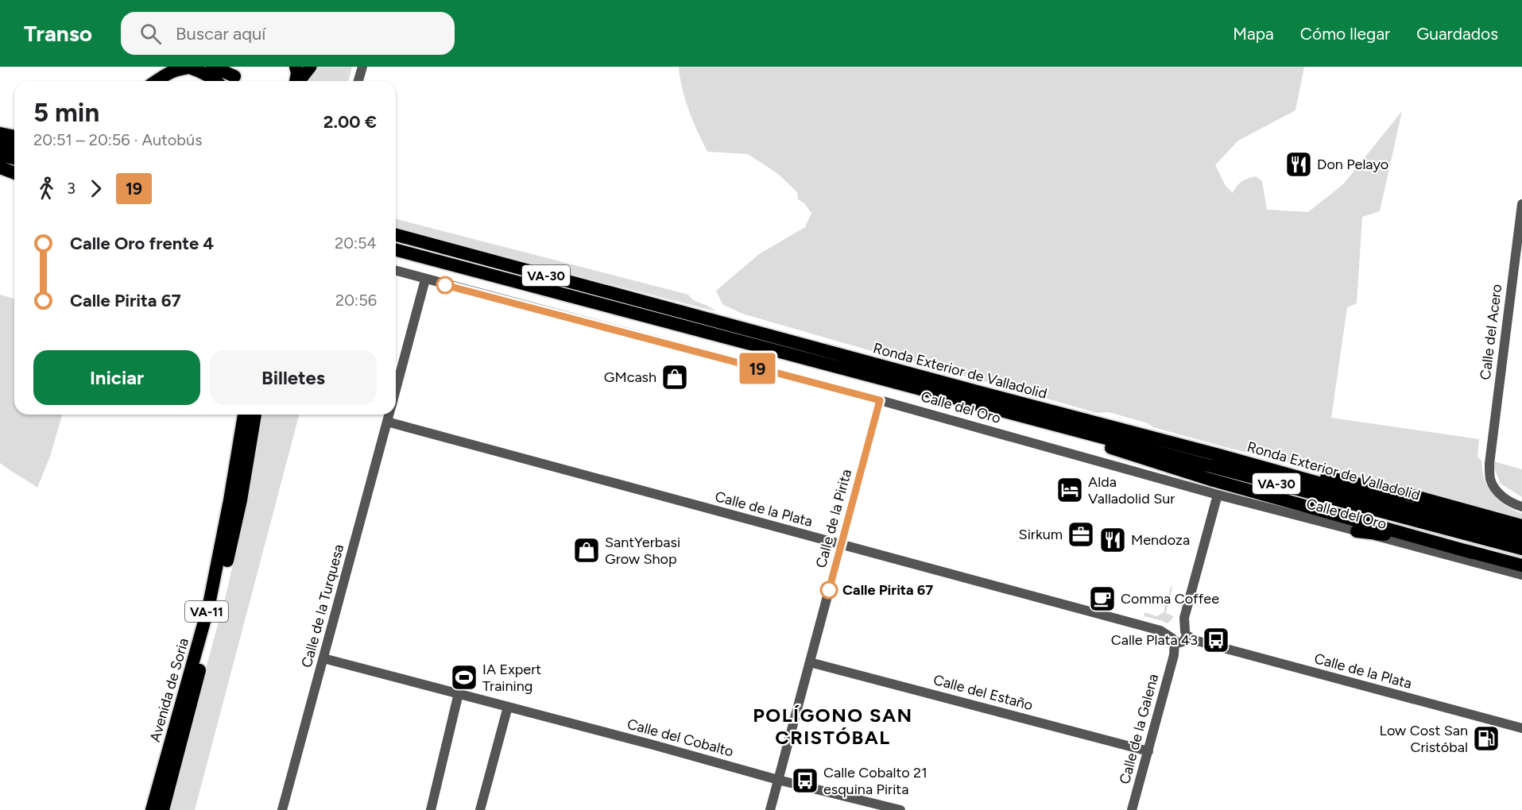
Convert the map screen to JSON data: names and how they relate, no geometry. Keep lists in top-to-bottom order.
{
  "streets": {
    "highway": [
      "VA-30",
      "Ronda Exterior de Valladolid",
      "VA-11",
      "Avenida de Soria"
    ],
    "street": [
      "Calle del Acero",
      "Calle del Oro",
      "Calle de la Plata",
      "Calle de la Pirita",
      "Calle de la Turquesa",
      "Calle del Estaño",
      "Calle de la Galena",
      "Calle del Cobalto"
    ]
  },
  "crossings": [
    ["Calle del Oro", "Calle de la Pirita"],
    ["Calle del Oro", "Calle de la Turquesa"],
    ["Calle de la Plata", "Calle de la Pirita"],
    ["Calle de la Plata", "Calle de la Turquesa"],
    ["Calle de la Plata", "Calle de la Galena"],
    ["Calle de la Pirita", "Calle del Estaño"],
    ["Calle de la Pirita", "Calle del Cobalto"],
    ["Calle de la Turquesa", "Calle del Cobalto"],
    ["Calle del Estaño", "Calle de la Galena"]
  ],
  "districts": ["POLÍGONO SAN CRISTÓBAL"],
  "places": {
    "restaurant": ["Don Pelayo", "Mendoza"],
    "shop": ["GMcash", "SantYerbasi Grow Shop"],
    "hotel": ["Alda Valladolid Sur"],
    "office": ["Sirkum"],
    "other": ["Calle Pirita 67"],
    "cafe": ["Comma Coffee"],
    "bus stop": ["Calle Plata 43", "Calle Cobalto 21 esquina Pirita"],
    "sports": ["IA Expert Training"],
    "fuel station": ["Low Cost San Cristóbal"]
  },
  "lines": ["bus line 19"],
  "page": {
    "header": "Transo",
    "search": "Buscar aquí",
    "nav": ["Mapa", "Cómo llegar", "Guardados"],
    "on_map": "19",
    "heading": ["5 min", "20:51 – 20:56 · Autobús", "2.00 €"],
    "legs": ["3", "19"],
    "list": [
      {
        "name": "Calle Oro frente 4",
        "value": "20:54"
      },
      {
        "name": "Calle Pirita 67",
        "value": "20:56"
      }
    ],
    "buttons": ["Iniciar", "Billetes"]
  }
}
